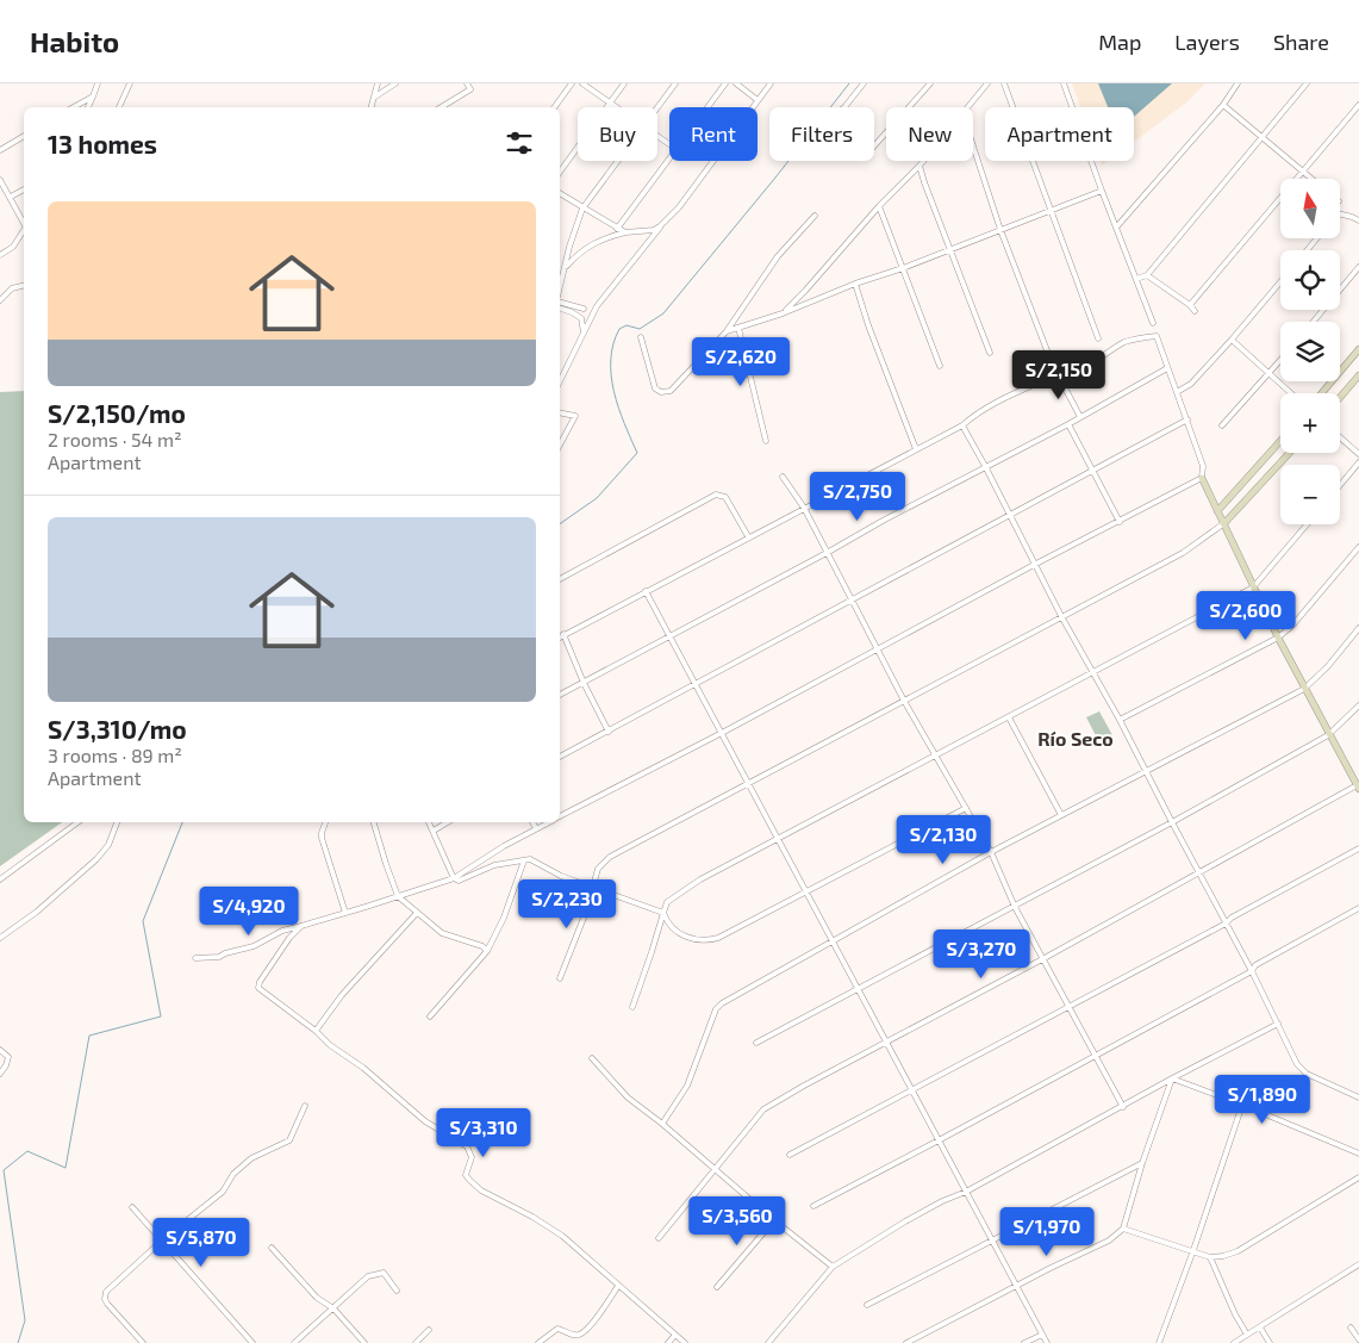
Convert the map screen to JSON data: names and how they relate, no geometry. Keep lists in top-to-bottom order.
{
  "districts": ["Río Seco"],
  "north": "top",
  "page": {
    "header": "Habito",
    "nav": ["Map", "Layers", "Share"],
    "chip": [
      "Buy",
      "Rent",
      "Filters",
      "New",
      "Apartment"
    ],
    "heading": "13 homes",
    "map_buttons": ["+", "−"],
    "list": [
      {
        "name": "S/2,150/mo",
        "note": "2 rooms · 54 m² · Apartment"
      },
      {
        "name": "S/3,310/mo",
        "note": "3 rooms · 89 m² · Apartment"
      }
    ],
    "price": [
      "S/2,620",
      "S/2,150",
      "S/2,750",
      "S/2,600",
      "S/2,130",
      "S/2,230",
      "S/4,920",
      "S/3,270",
      "S/1,890",
      "S/3,310",
      "S/3,560",
      "S/1,970",
      "S/5,870"
    ]
  }
}
